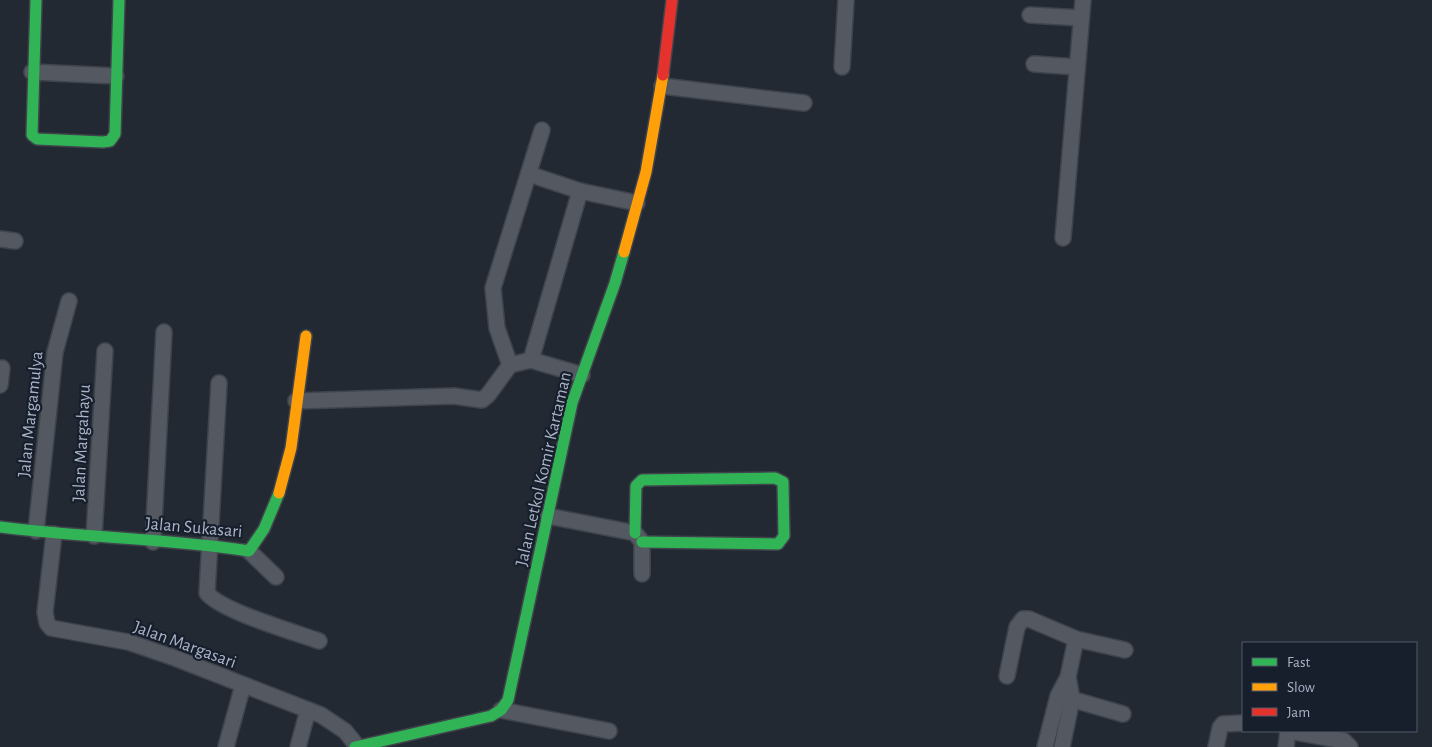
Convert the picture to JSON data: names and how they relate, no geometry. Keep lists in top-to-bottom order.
{
  "streets": {
    "street": [
      "Jalan Margamulya",
      "Jalan Margahayu",
      "Jalan Letkol Komir Kartaman",
      "Jalan Sukasari",
      "Jalan Margasari"
    ]
  },
  "crossings": [
    ["Jalan Margamulya", "Jalan Sukasari"],
    ["Jalan Margahayu", "Jalan Sukasari"],
    ["Jalan Sukasari", "Jalan Margasari"]
  ],
  "legend": ["Fast", "Slow", "Jam"]
}
